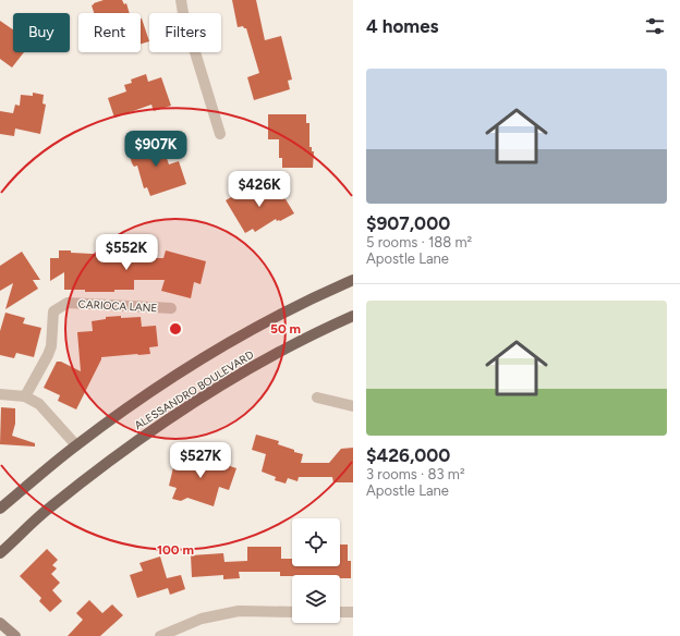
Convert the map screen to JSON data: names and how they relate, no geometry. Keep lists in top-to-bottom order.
{
  "streets": {
    "main road": ["ALESSANDRO BOULEVARD"],
    "street": ["CARIOCA LANE"]
  },
  "page": {
    "heading": "4 homes",
    "chip": ["Buy", "Rent", "Filters"],
    "list": [
      {
        "name": "$907,000",
        "note": "5 rooms · 188 m² · Apostle Lane"
      },
      {
        "name": "$426,000",
        "note": "3 rooms · 83 m² · Apostle Lane"
      }
    ],
    "price": [
      "$907K",
      "$426K",
      "$552K",
      "$527K"
    ]
  },
  "rings": ["50 m", "100 m"]
}
